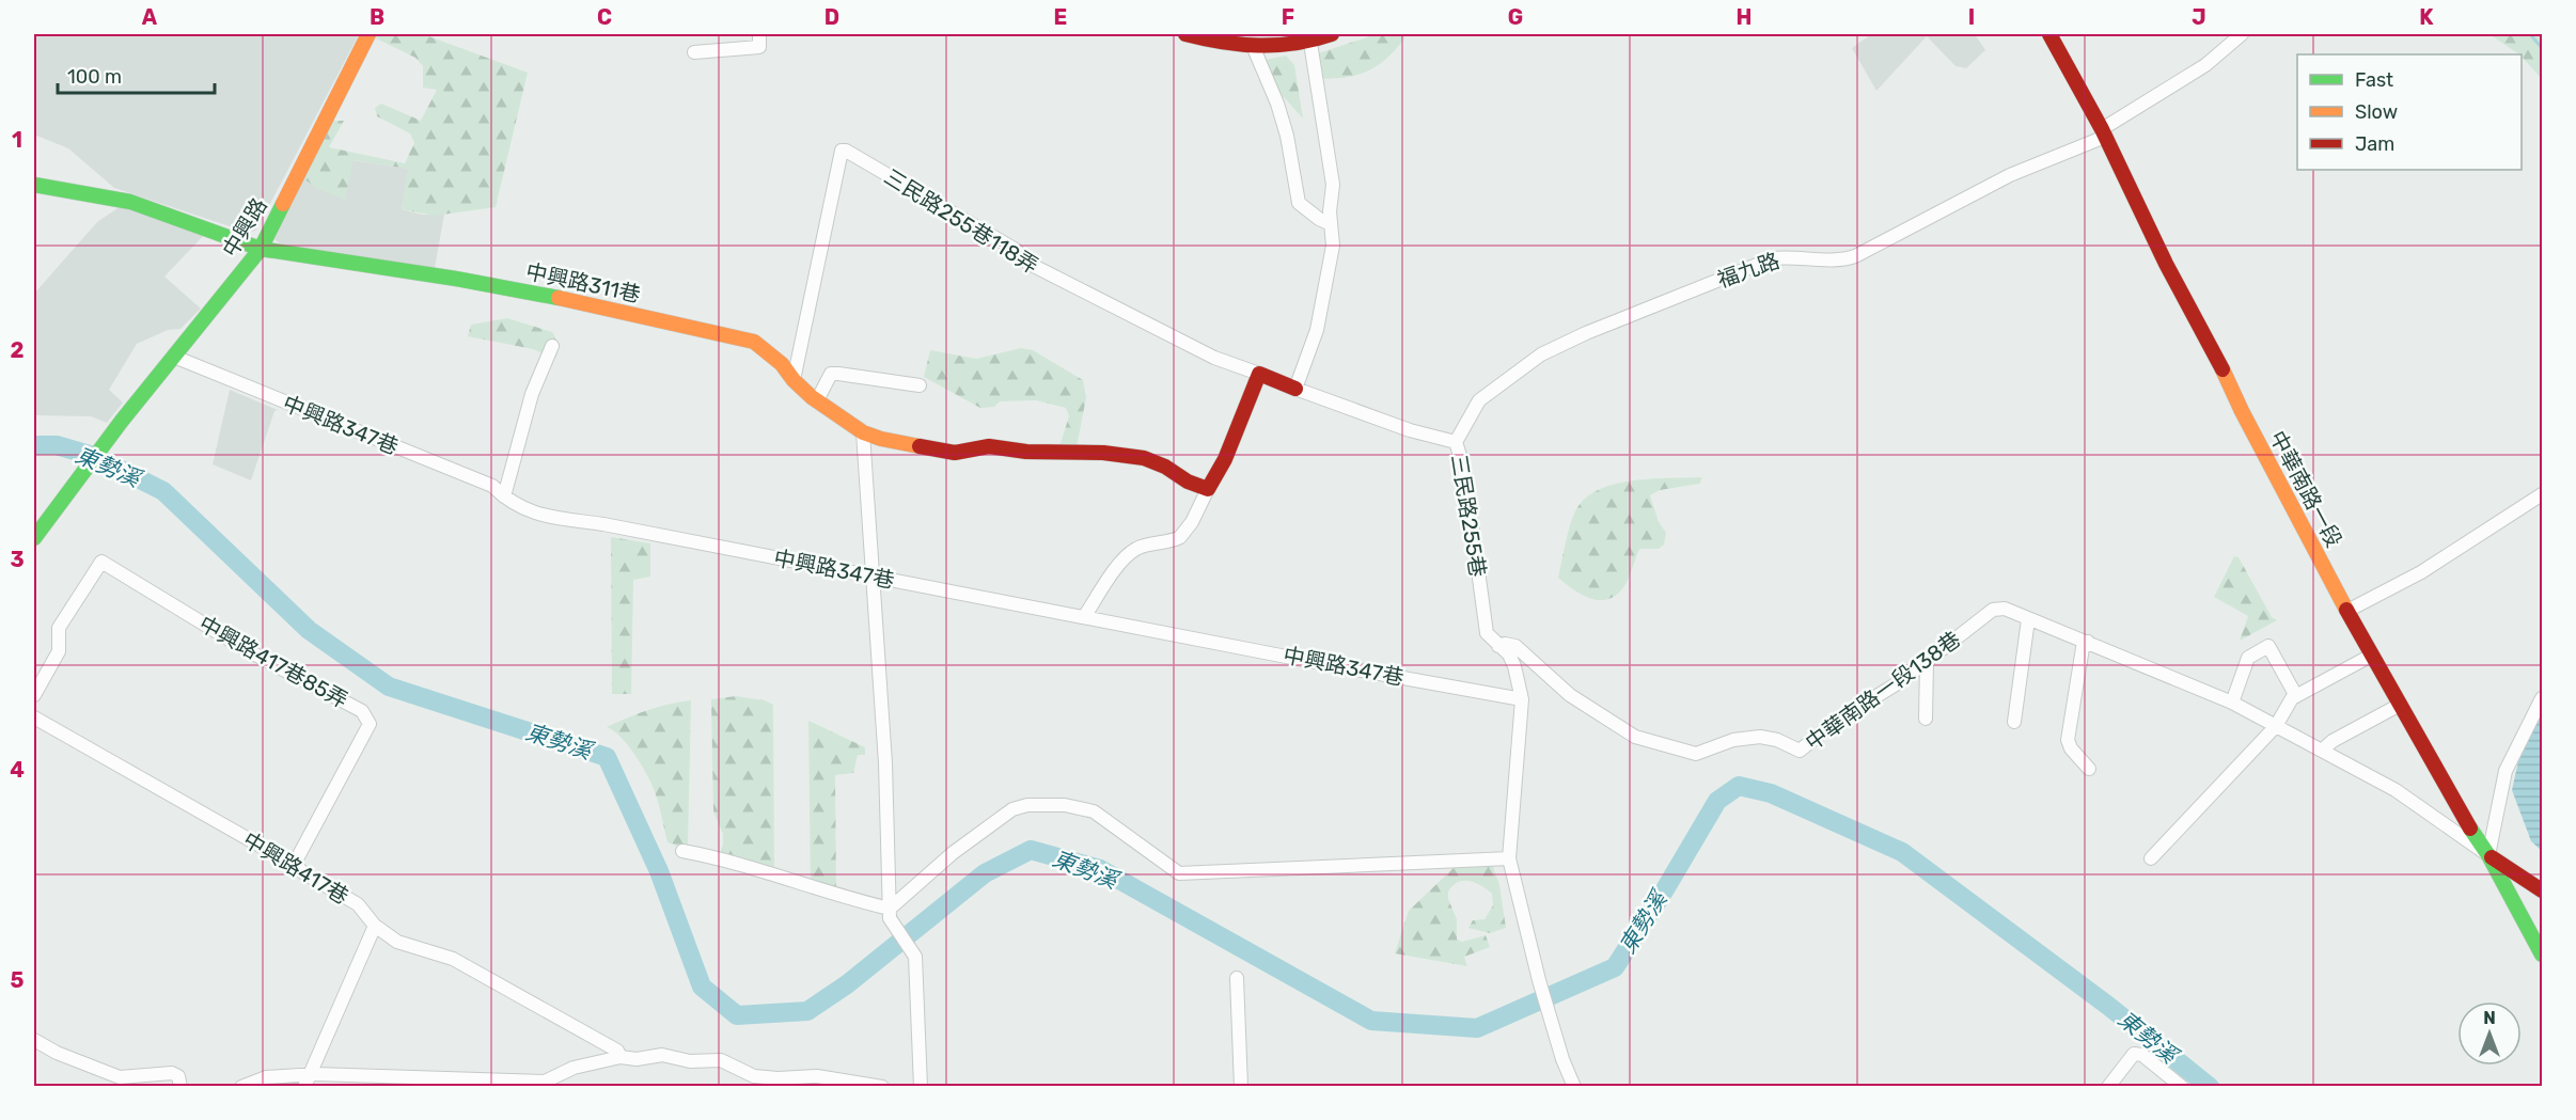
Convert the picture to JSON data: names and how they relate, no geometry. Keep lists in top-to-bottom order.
{
  "streets": {
    "street": [
      "三民路255巷118弄",
      "中興路",
      "福九路",
      "中興路311巷",
      "中興路347巷",
      "中華南路一段",
      "三民路255巷",
      "中興路417巷85弄",
      "中華南路一段138巷",
      "中興路417巷"
    ]
  },
  "crossings": [
    ["三民路255巷118弄", "中興路311巷"],
    ["中興路", "中興路311巷"],
    ["中興路", "中興路347巷"],
    ["福九路", "中華南路一段"],
    ["福九路", "三民路255巷"],
    ["中興路347巷", "三民路255巷"],
    ["中華南路一段", "中華南路一段138巷"],
    ["三民路255巷", "中華南路一段138巷"],
    ["中興路417巷85弄", "中興路417巷"]
  ],
  "water": ["東勢溪"],
  "legend": ["Fast", "Slow", "Jam"],
  "scale_bar": "100 m",
  "north": "top",
  "grid": {
    "columns": [
      "A",
      "B",
      "C",
      "D",
      "E",
      "F",
      "G",
      "H",
      "I",
      "J",
      "K"
    ],
    "rows": [
      "1",
      "2",
      "3",
      "4",
      "5"
    ]
  }
}
